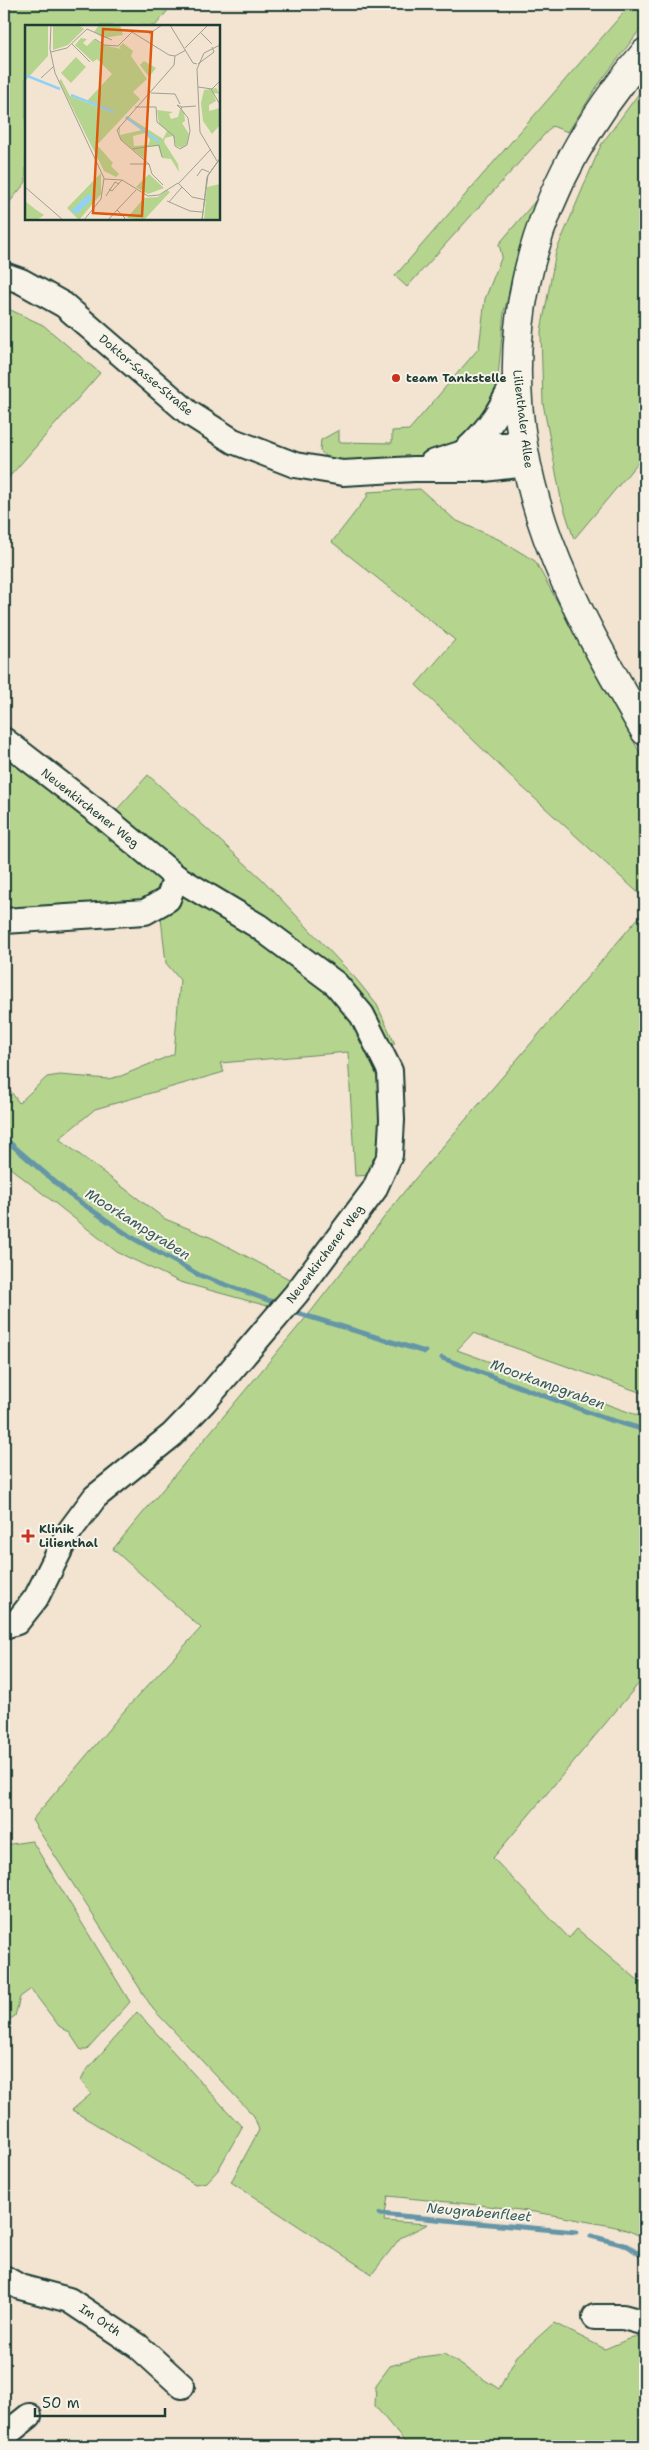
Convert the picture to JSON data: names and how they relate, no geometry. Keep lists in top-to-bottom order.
{
  "streets": {
    "main road": ["Lilienthaler Allee"],
    "street": ["Doktor-Sasse-Straße", "Neuenkirchener Weg", "Im Orth"]
  },
  "crossings": [
    ["Doktor-Sasse-Straße", "Lilienthaler Allee"]
  ],
  "water": ["Moorkampgraben", "Neugrabenfleet"],
  "places": {
    "other": ["team Tankstelle"],
    "health": ["Klinik Lilienthal"]
  },
  "scale_bar": "50 m"
}
